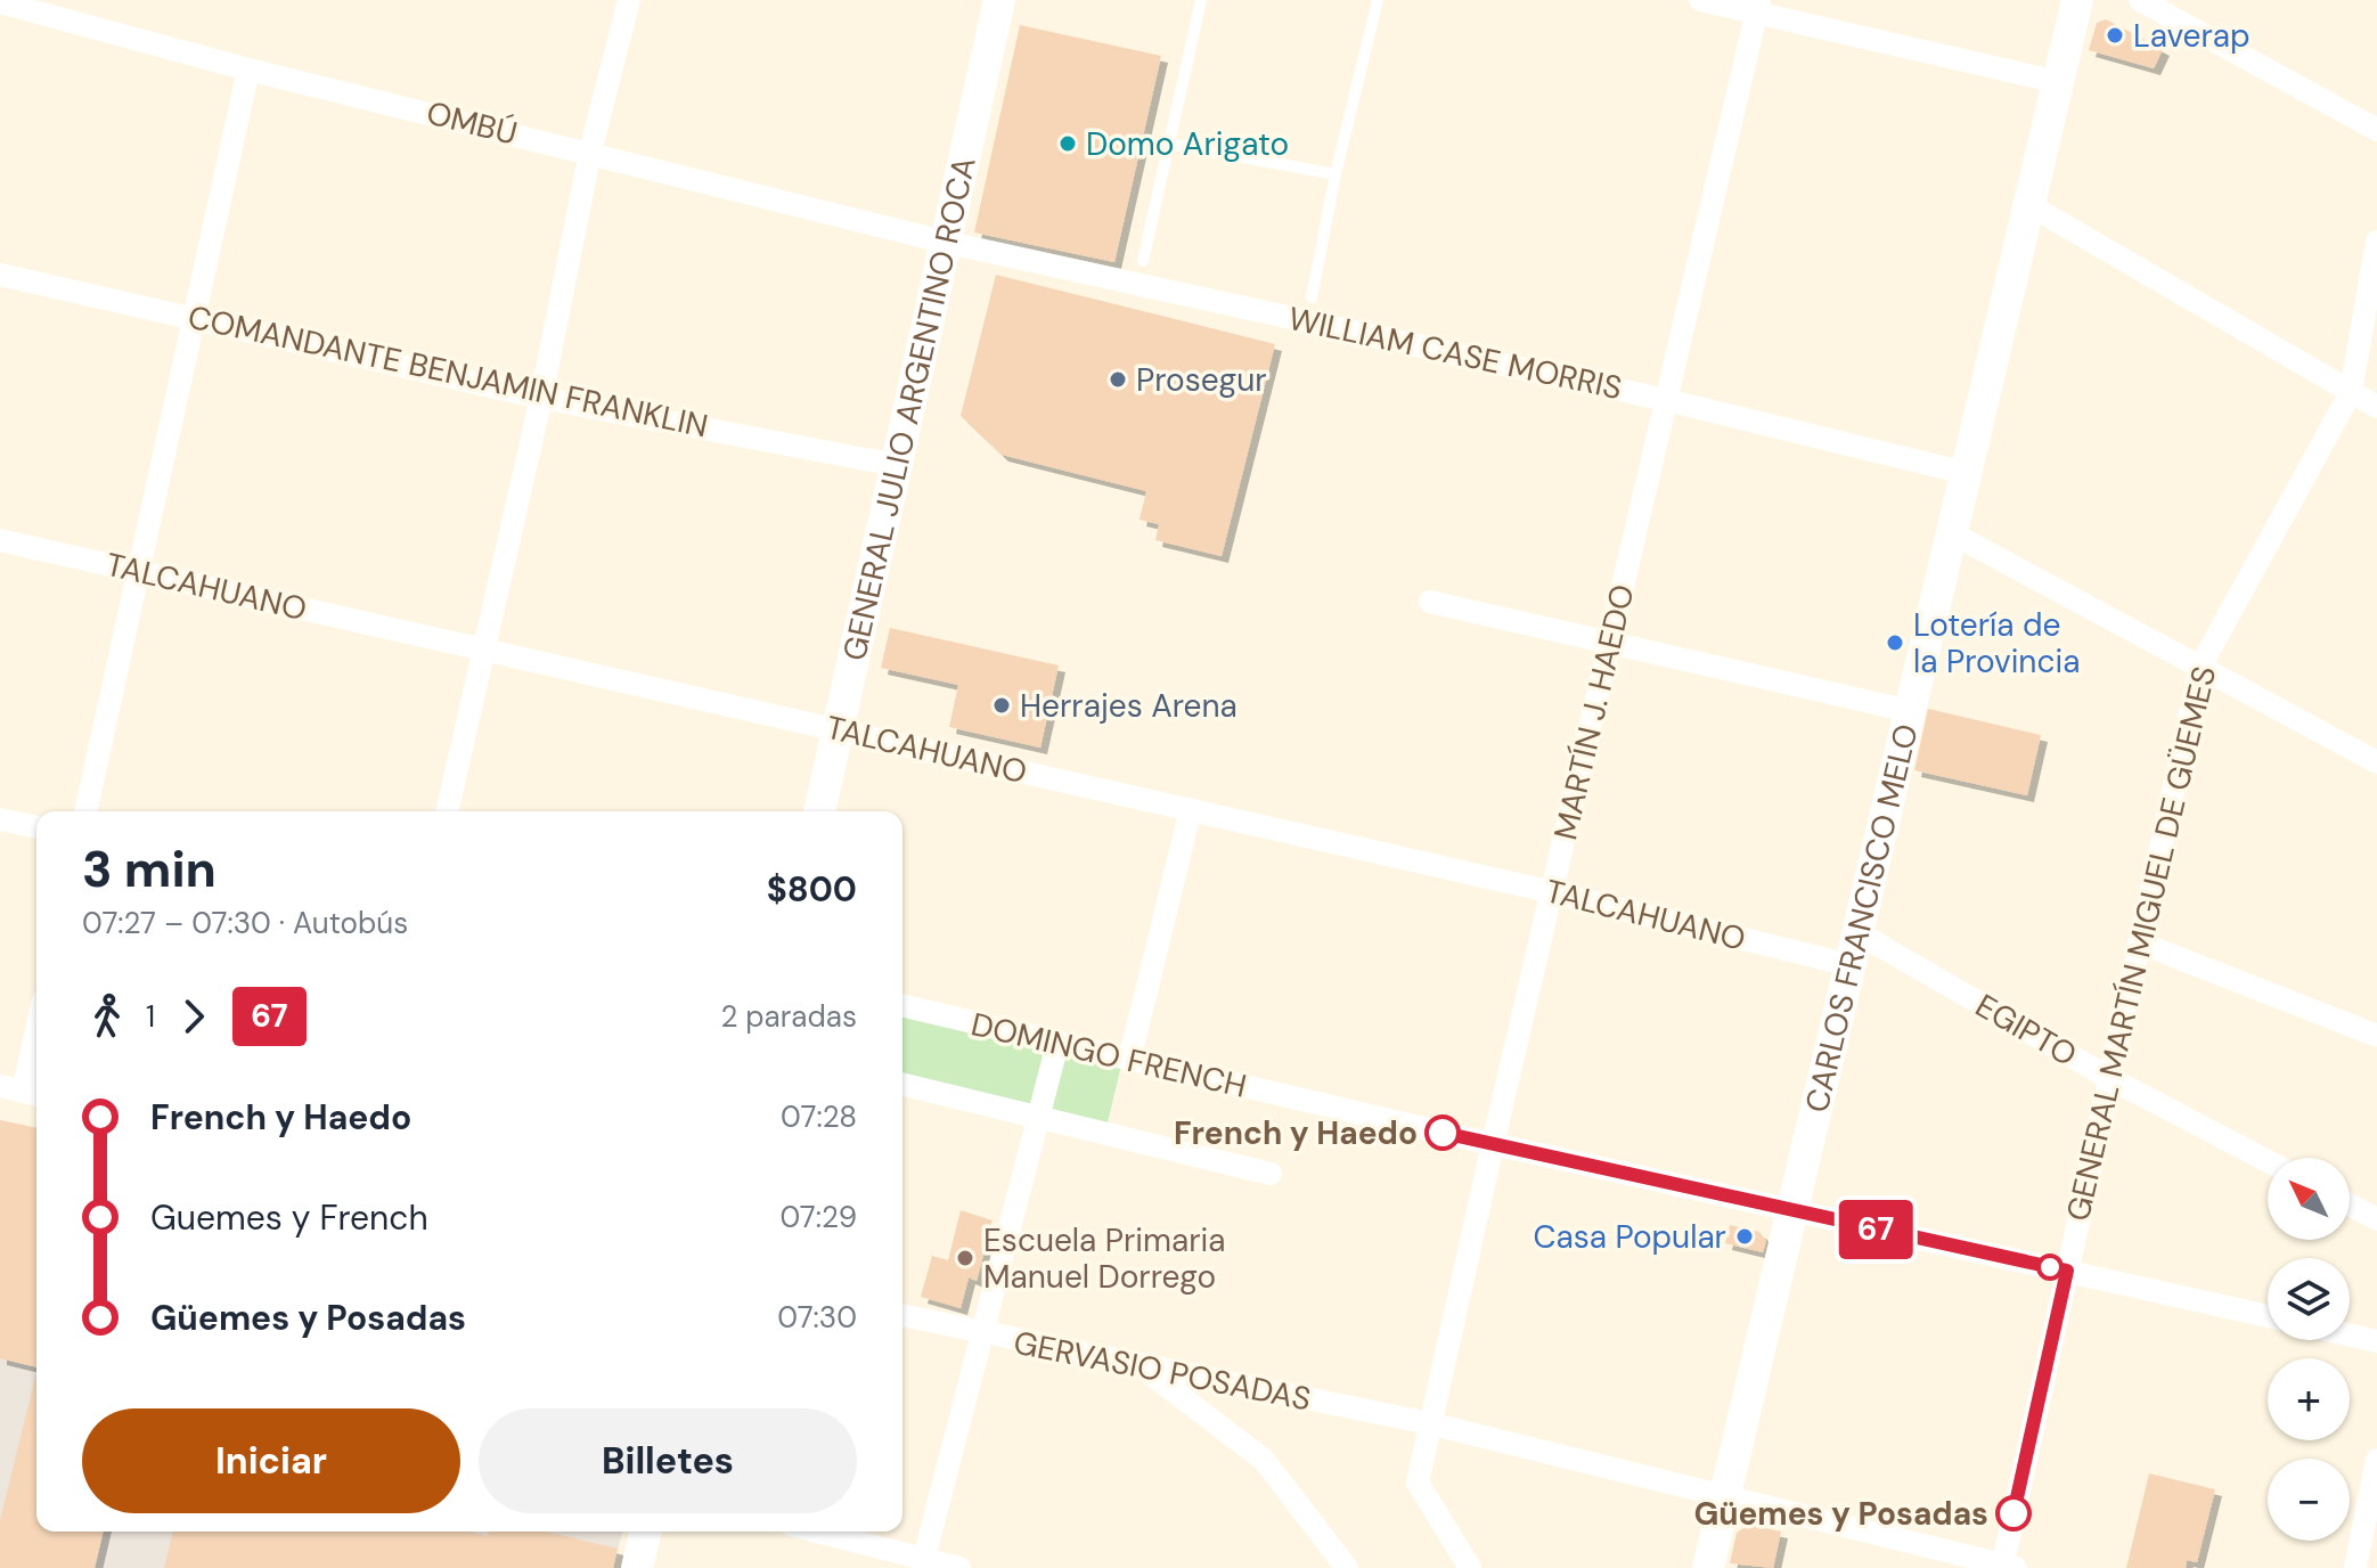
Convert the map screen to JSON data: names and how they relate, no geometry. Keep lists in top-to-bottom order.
{
  "streets": {
    "street": [
      "OMBÚ",
      "WILLIAM CASE MORRIS",
      "COMANDANTE BENJAMIN FRANKLIN",
      "GENERAL JULIO ARGENTINO ROCA",
      "TALCAHUANO",
      "MARTÍN J. HAEDO",
      "CARLOS FRANCISCO MELO",
      "GENERAL MARTÍN MIGUEL DE GÜEMES",
      "EGIPTO",
      "DOMINGO FRENCH",
      "GERVASIO POSADAS"
    ]
  },
  "crossings": [
    ["OMBÚ", "WILLIAM CASE MORRIS"],
    ["OMBÚ", "GENERAL JULIO ARGENTINO ROCA"],
    ["WILLIAM CASE MORRIS", "GENERAL JULIO ARGENTINO ROCA"],
    ["WILLIAM CASE MORRIS", "MARTÍN J. HAEDO"],
    ["WILLIAM CASE MORRIS", "CARLOS FRANCISCO MELO"],
    ["COMANDANTE BENJAMIN FRANKLIN", "GENERAL JULIO ARGENTINO ROCA"],
    ["GENERAL JULIO ARGENTINO ROCA", "TALCAHUANO"],
    ["TALCAHUANO", "MARTÍN J. HAEDO"],
    ["TALCAHUANO", "CARLOS FRANCISCO MELO"],
    ["MARTÍN J. HAEDO", "DOMINGO FRENCH"],
    ["MARTÍN J. HAEDO", "GERVASIO POSADAS"],
    ["CARLOS FRANCISCO MELO", "EGIPTO"],
    ["CARLOS FRANCISCO MELO", "DOMINGO FRENCH"],
    ["CARLOS FRANCISCO MELO", "GERVASIO POSADAS"],
    ["GENERAL MARTÍN MIGUEL DE GÜEMES", "EGIPTO"],
    ["GENERAL MARTÍN MIGUEL DE GÜEMES", "DOMINGO FRENCH"],
    ["GENERAL MARTÍN MIGUEL DE GÜEMES", "GERVASIO POSADAS"]
  ],
  "places": [
    "Laverap",
    "Domo Arigato",
    "Prosegur",
    "Lotería de la Provincia",
    "Herrajes Arena",
    "French y Haedo",
    "Casa Popular",
    "Escuela Primaria Manuel Dorrego",
    "Güemes y Posadas"
  ],
  "lines": ["bus line 67"],
  "north": "top left",
  "page": {
    "on_map": "67",
    "heading": ["3 min", "07:27 – 07:30 · Autobús", "$800"],
    "legs": ["1", "67", "2 paradas"],
    "list": [
      {
        "name": "French y Haedo",
        "value": "07:28"
      },
      {
        "name": "Guemes y French",
        "value": "07:29"
      },
      {
        "name": "Güemes y Posadas",
        "value": "07:30"
      }
    ],
    "map_buttons": ["+", "−"],
    "buttons": ["Iniciar", "Billetes"]
  }
}
